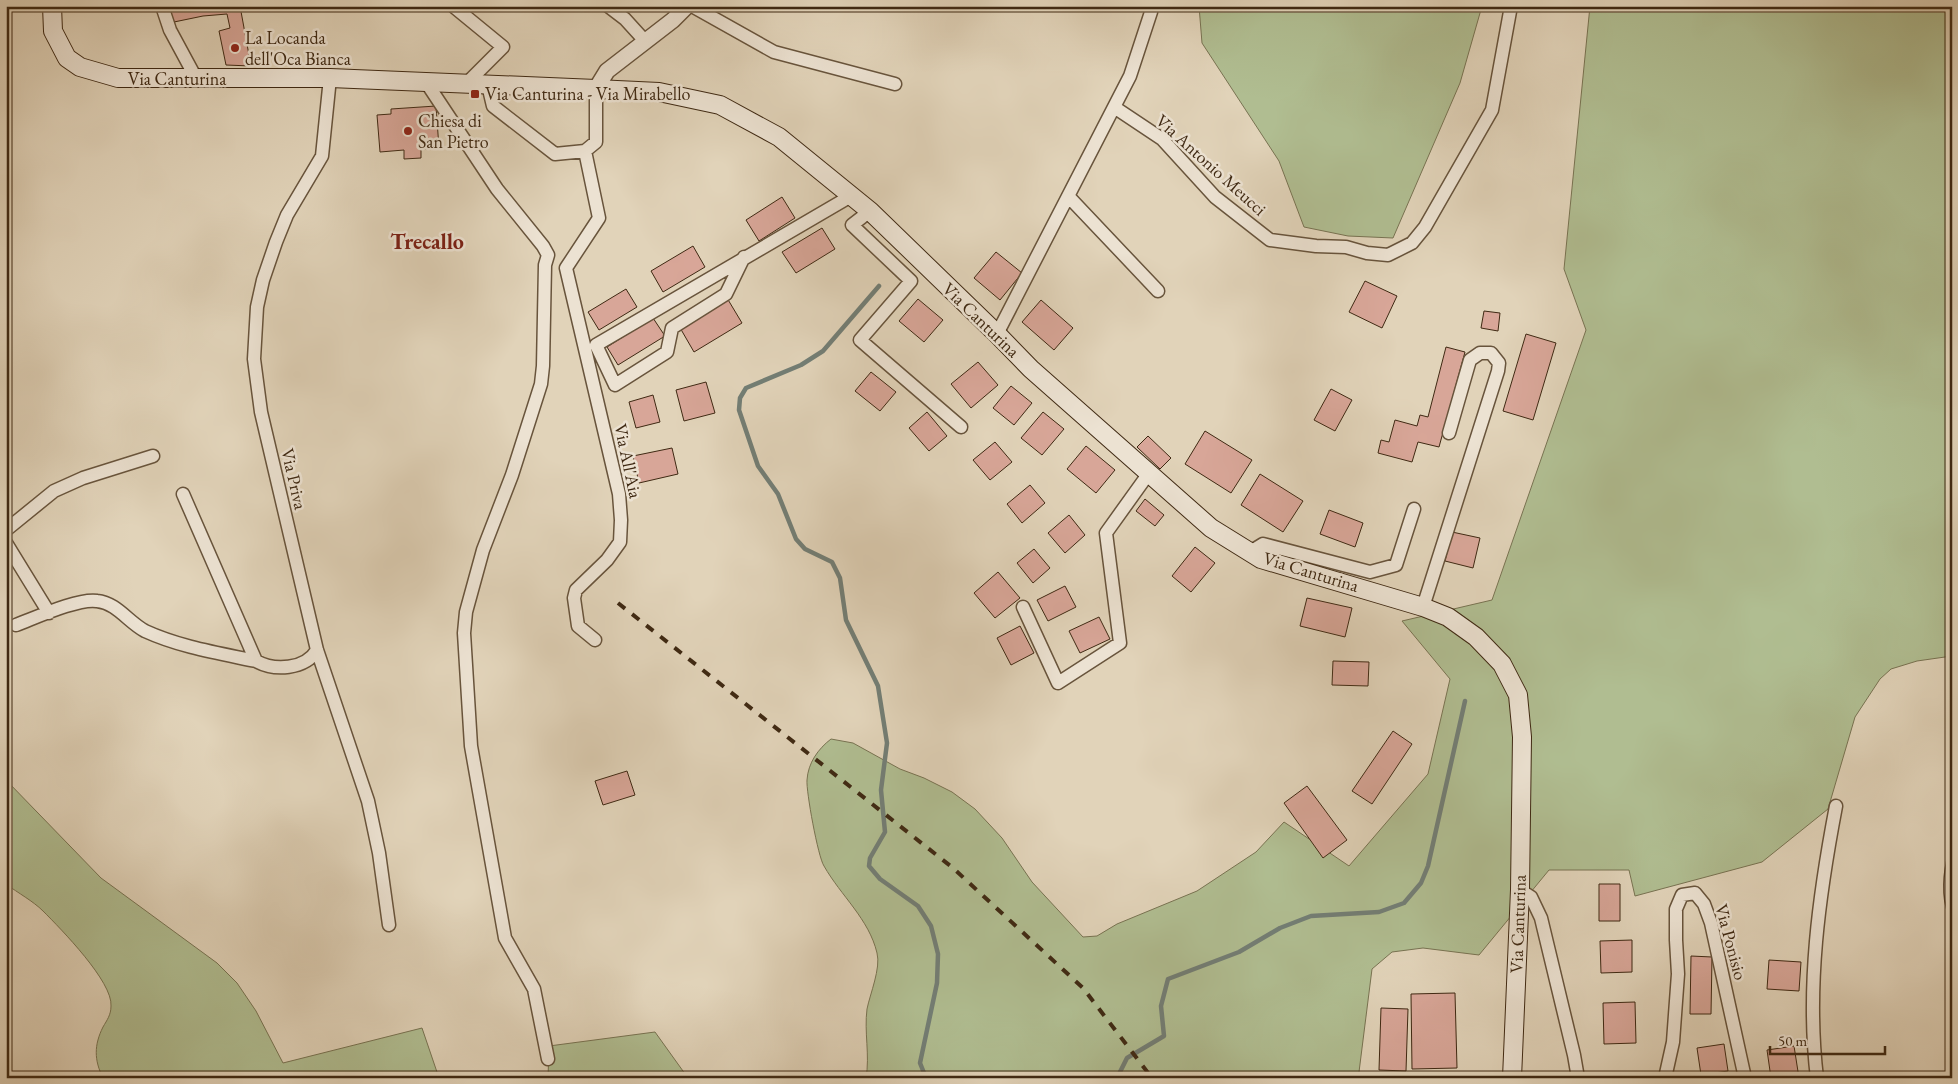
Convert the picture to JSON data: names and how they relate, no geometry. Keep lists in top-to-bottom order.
{
  "streets": {
    "main road": ["Via Canturina"],
    "street": [
      "Via Antonio Meucci",
      "Via All'Aia",
      "Via Priva",
      "Via Ponisio"
    ]
  },
  "crossings": [
    ["Via Canturina", "Via Priva"]
  ],
  "districts": ["Trecallo"],
  "places": {
    "other": ["La Locanda dell'Oca Bianca", "Chiesa di San Pietro"],
    "transit": ["Via Canturina - Via Mirabello"]
  },
  "scale_bar": "50 m"
}
